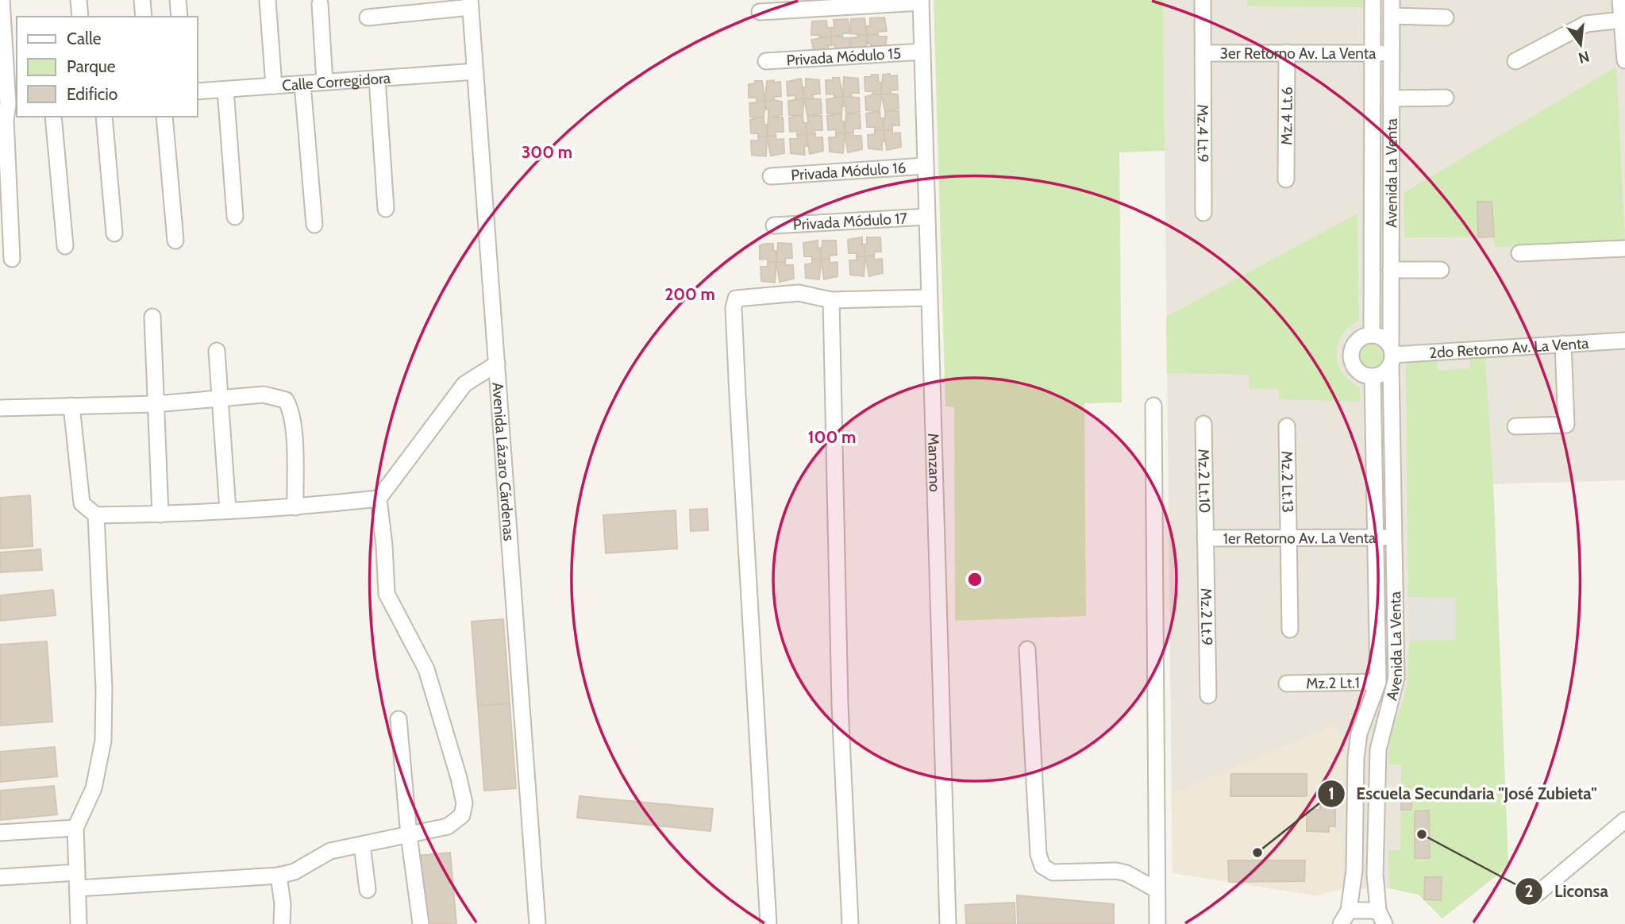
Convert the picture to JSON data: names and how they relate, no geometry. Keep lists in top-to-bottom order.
{
  "streets": {
    "street": [
      "3er Retorno Av. La Venta",
      "Privada Módulo 15",
      "Calle Corregidora",
      "Mz.4 Lt.6",
      "Mz.4 Lt.9",
      "Privada Módulo 16",
      "Avenida La Venta",
      "Privada Módulo 17",
      "2do Retorno Av. La Venta",
      "Avenida Lázaro Cárdenas",
      "Manzano",
      "Mz.2 Lt.10",
      "Mz.2 Lt.13",
      "1er Retorno Av. La Venta",
      "Mz.2 Lt.9",
      "Mz.2 Lt.1"
    ]
  },
  "crossings": [
    ["3er Retorno Av. La Venta", "Mz.4 Lt.6"],
    ["3er Retorno Av. La Venta", "Mz.4 Lt.9"],
    ["3er Retorno Av. La Venta", "Avenida La Venta"],
    ["Privada Módulo 15", "Manzano"],
    ["Calle Corregidora", "Avenida Lázaro Cárdenas"],
    ["Privada Módulo 16", "Manzano"],
    ["Avenida La Venta", "2do Retorno Av. La Venta"],
    ["Avenida La Venta", "1er Retorno Av. La Venta"],
    ["Avenida La Venta", "Mz.2 Lt.1"],
    ["Privada Módulo 17", "Manzano"],
    ["Mz.2 Lt.10", "1er Retorno Av. La Venta"],
    ["Mz.2 Lt.10", "Mz.2 Lt.9"],
    ["Mz.2 Lt.13", "1er Retorno Av. La Venta"],
    ["1er Retorno Av. La Venta", "Mz.2 Lt.9"]
  ],
  "places": ["Liconsa", "Escuela Secundaria \"José Zubieta\""],
  "legend": ["Calle", "Parque", "Edificio"],
  "north": "bottom",
  "rings": ["300 m", "200 m", "100 m"]
}
